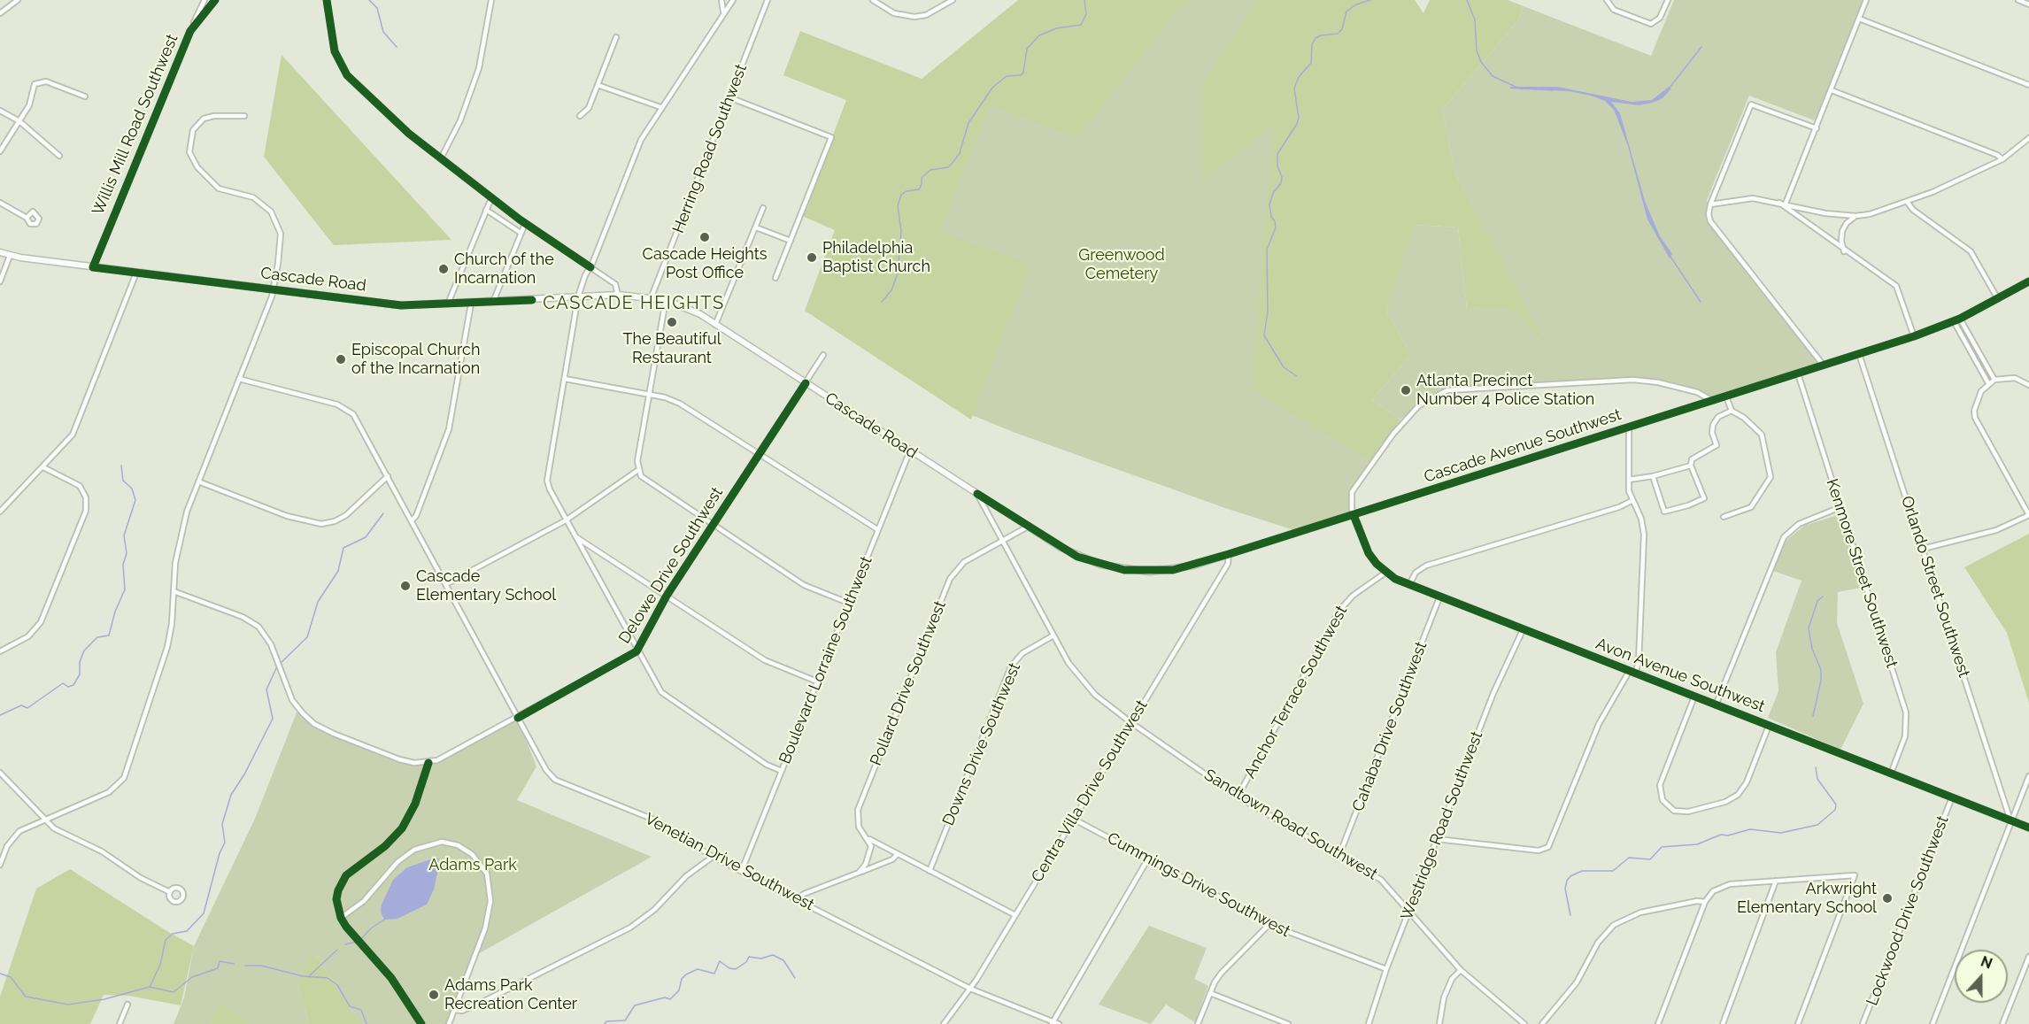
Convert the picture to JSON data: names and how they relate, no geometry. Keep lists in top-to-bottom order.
{
  "streets": {
    "main road": ["Cascade Road", "Cascade Avenue Southwest"],
    "street": [
      "Willis Mill Road Southwest",
      "Herring Road Southwest",
      "Delowe Drive Southwest",
      "Kenmore Street Southwest",
      "Orlando Street Southwest",
      "Boulevard Lorraine Southwest",
      "Avon Avenue Southwest",
      "Pollard Drive Southwest",
      "Anchor Terrace Southwest",
      "Cahaba Drive Southwest",
      "Downs Drive Southwest",
      "Centra Villa Drive Southwest",
      "Sandtown Road Southwest",
      "Westridge Road Southwest",
      "Venetian Drive Southwest",
      "Cummings Drive Southwest",
      "Lockwood Drive Southwest"
    ]
  },
  "crossings": [
    ["Willis Mill Road Southwest", "Cascade Road"],
    ["Herring Road Southwest", "Cascade Road"],
    ["Cascade Road", "Cascade Avenue Southwest"],
    ["Cascade Road", "Delowe Drive Southwest"],
    ["Cascade Road", "Boulevard Lorraine Southwest"],
    ["Cascade Road", "Sandtown Road Southwest"],
    ["Cascade Avenue Southwest", "Kenmore Street Southwest"],
    ["Cascade Avenue Southwest", "Orlando Street Southwest"],
    ["Cascade Avenue Southwest", "Avon Avenue Southwest"],
    ["Cascade Avenue Southwest", "Pollard Drive Southwest"],
    ["Cascade Avenue Southwest", "Centra Villa Drive Southwest"],
    ["Delowe Drive Southwest", "Venetian Drive Southwest"],
    ["Kenmore Street Southwest", "Avon Avenue Southwest"],
    ["Orlando Street Southwest", "Avon Avenue Southwest"],
    ["Boulevard Lorraine Southwest", "Venetian Drive Southwest"],
    ["Avon Avenue Southwest", "Anchor Terrace Southwest"],
    ["Avon Avenue Southwest", "Cahaba Drive Southwest"],
    ["Avon Avenue Southwest", "Westridge Road Southwest"],
    ["Avon Avenue Southwest", "Lockwood Drive Southwest"],
    ["Pollard Drive Southwest", "Sandtown Road Southwest"],
    ["Anchor Terrace Southwest", "Sandtown Road Southwest"],
    ["Cahaba Drive Southwest", "Sandtown Road Southwest"],
    ["Downs Drive Southwest", "Sandtown Road Southwest"],
    ["Centra Villa Drive Southwest", "Sandtown Road Southwest"],
    ["Centra Villa Drive Southwest", "Venetian Drive Southwest"],
    ["Centra Villa Drive Southwest", "Cummings Drive Southwest"],
    ["Sandtown Road Southwest", "Westridge Road Southwest"],
    ["Westridge Road Southwest", "Cummings Drive Southwest"]
  ],
  "districts": ["CASCADE HEIGHTS"],
  "parks": ["Greenwood Cemetery", "Adams Park"],
  "places": [
    "Cascade Heights Post Office",
    "Philadelphia Baptist Church",
    "Church of the Incarnation",
    "The Beautiful Restaurant",
    "Episcopal Church of the Incarnation",
    "Atlanta Precinct Number 4 Police Station",
    "Cascade Elementary School",
    "Arkwright Elementary School",
    "Adams Park Recreation Center"
  ],
  "north": "top"
}
